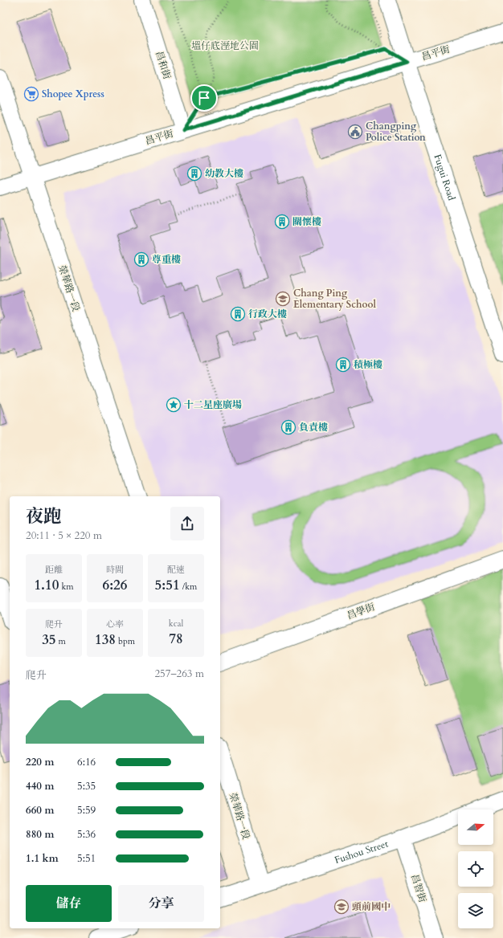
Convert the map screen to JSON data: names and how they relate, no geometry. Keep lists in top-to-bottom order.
{
  "streets": {
    "street": [
      "昌平街",
      "昌和街",
      "Fugui Road",
      "榮華路一段",
      "昌學街",
      "Fushou Street",
      "昌智街"
    ]
  },
  "crossings": [
    ["昌平街", "昌和街"],
    ["昌平街", "Fugui Road"],
    ["昌平街", "榮華路一段"],
    ["榮華路一段", "Fushou Street"],
    ["Fushou Street", "昌智街"]
  ],
  "parks": ["塭仔底溼地公園"],
  "places": {
    "supermarket": ["Shopee Xpress"],
    "public building": ["Changping Police Station"],
    "building": [
      "幼教大樓",
      "關懷樓",
      "尊重樓",
      "行政大樓",
      "積極樓",
      "負責樓"
    ],
    "school or university": ["Chang Ping Elementary School", "頭前國中"],
    "place": ["十二星座廣場"]
  },
  "north": "right",
  "page": {
    "heading": ["夜跑", "20:11 · 5 × 220 m"],
    "stats": [
      ["距離", "1.10 km"],
      ["時間", "6:26"],
      ["配速", "5:51 /km"],
      ["爬升", "35 m"],
      ["心率", "138 bpm"],
      ["kcal", "78"]
    ],
    "chart": ["爬升", "257–263 m"],
    "list": [
      {
        "name": "220 m",
        "note": "6:16"
      },
      {
        "name": "440 m",
        "note": "5:35"
      },
      {
        "name": "660 m",
        "note": "5:59"
      },
      {
        "name": "880 m",
        "note": "5:36"
      },
      {
        "name": "1.1 km",
        "note": "5:51"
      }
    ],
    "buttons": ["儲存", "分享"]
  }
}
